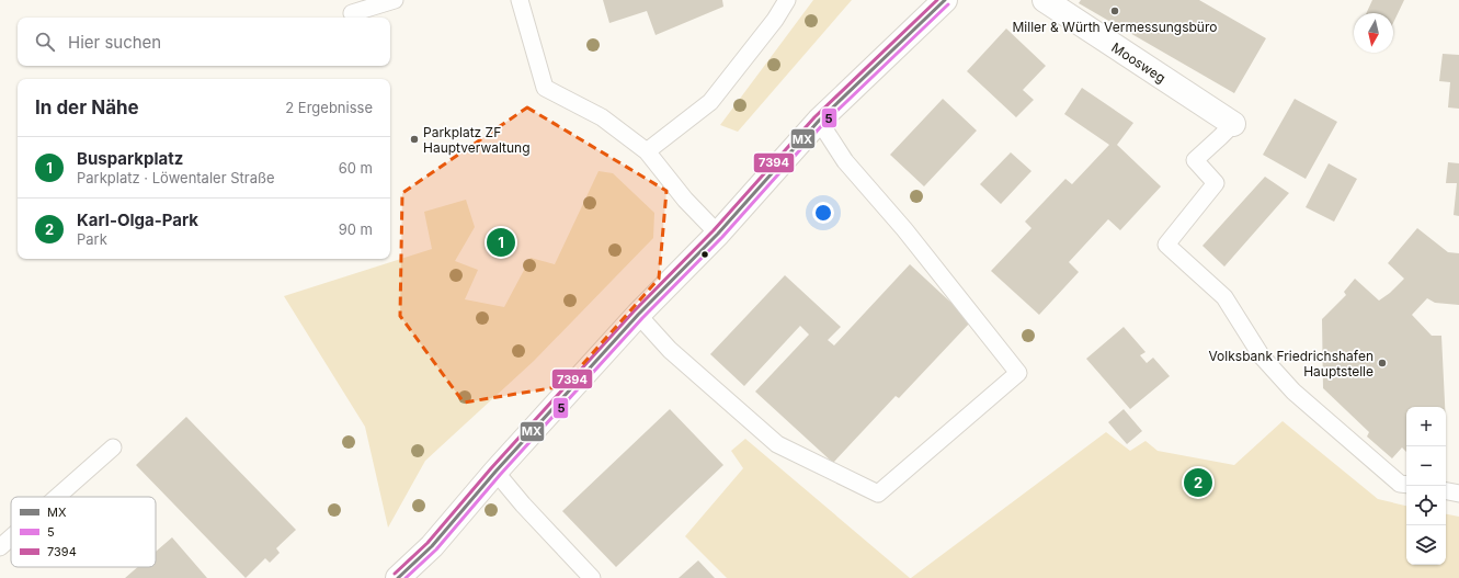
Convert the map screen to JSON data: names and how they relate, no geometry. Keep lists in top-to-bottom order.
{
  "streets": {
    "street": ["Moosweg"]
  },
  "places": ["Miller & Würth Vermessungsbüro", "Parkplatz ZF Hauptverwaltung", "Volksbank Friedrichshafen Hauptstelle"],
  "lines": ["transit line MX", "transit line 7394", "transit line 5"],
  "legend": ["MX", "5", "7394"],
  "north": "bottom",
  "page": {
    "search": "Hier suchen",
    "heading": ["In der Nähe", "2 Ergebnisse"],
    "list": [
      {
        "mark": "1",
        "name": "Busparkplatz",
        "note": "Parkplatz · Löwentaler Straße",
        "value": "60 m"
      },
      {
        "mark": "2",
        "name": "Karl-Olga-Park",
        "note": "Park",
        "value": "90 m"
      }
    ],
    "pins": ["1", "2"],
    "map_buttons": ["+", "−"]
  }
}
